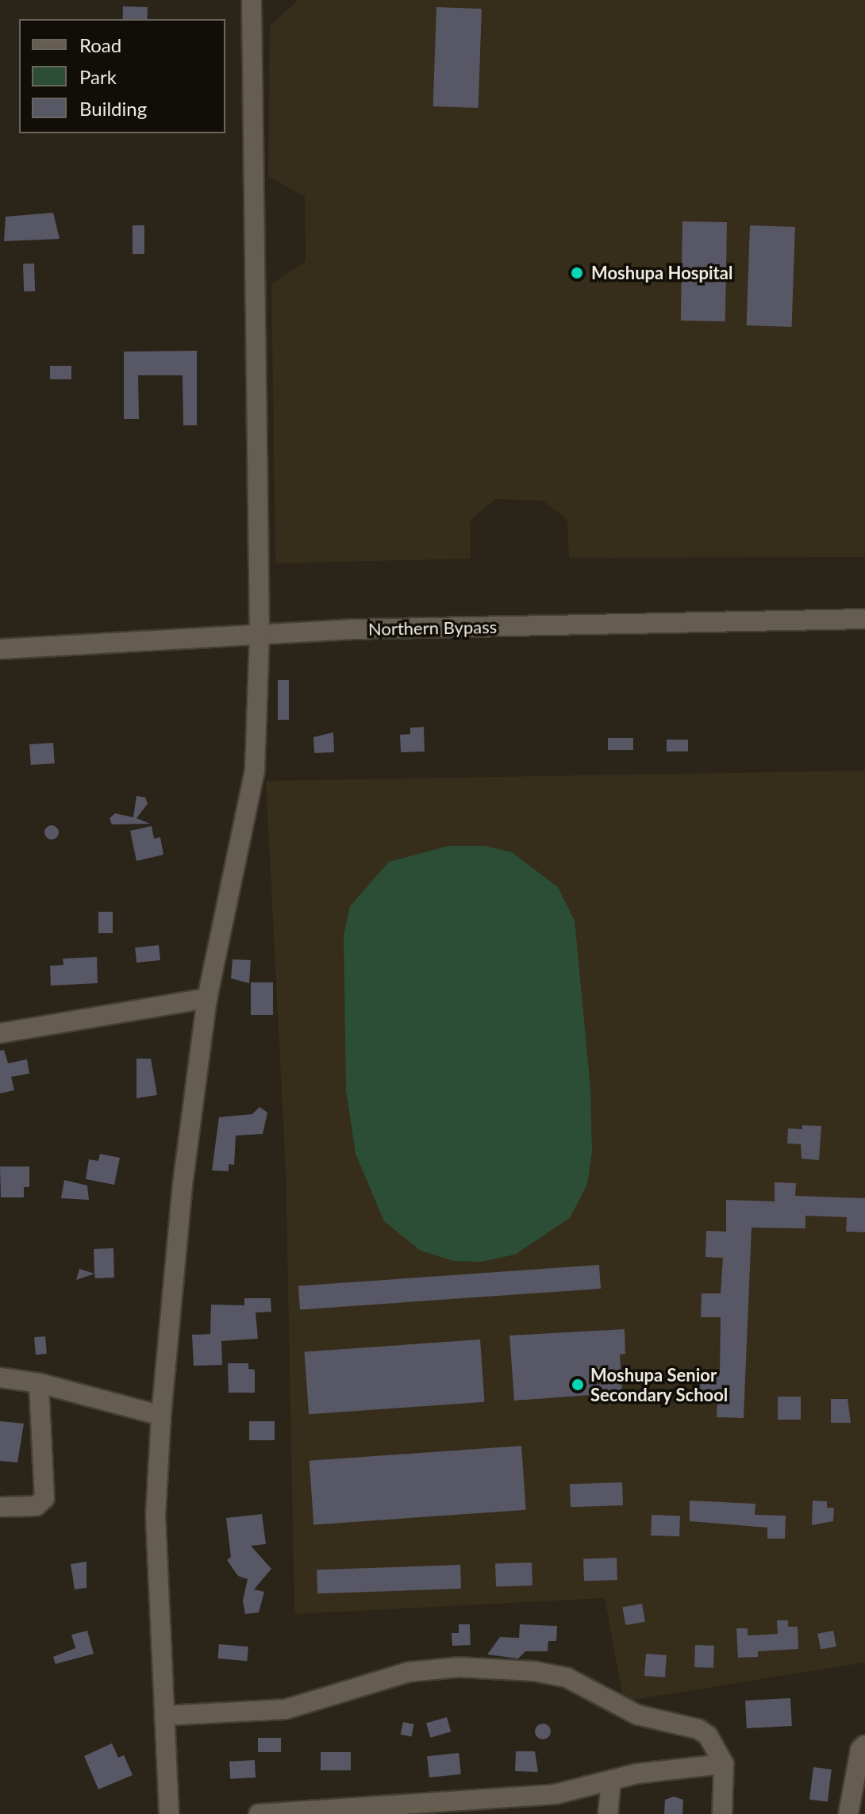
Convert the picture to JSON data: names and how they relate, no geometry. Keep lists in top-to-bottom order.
{
  "streets": {
    "street": ["Northern Bypass"]
  },
  "places": ["Moshupa Hospital", "Moshupa Senior Secondary School"],
  "legend": ["Road", "Park", "Building"]
}
